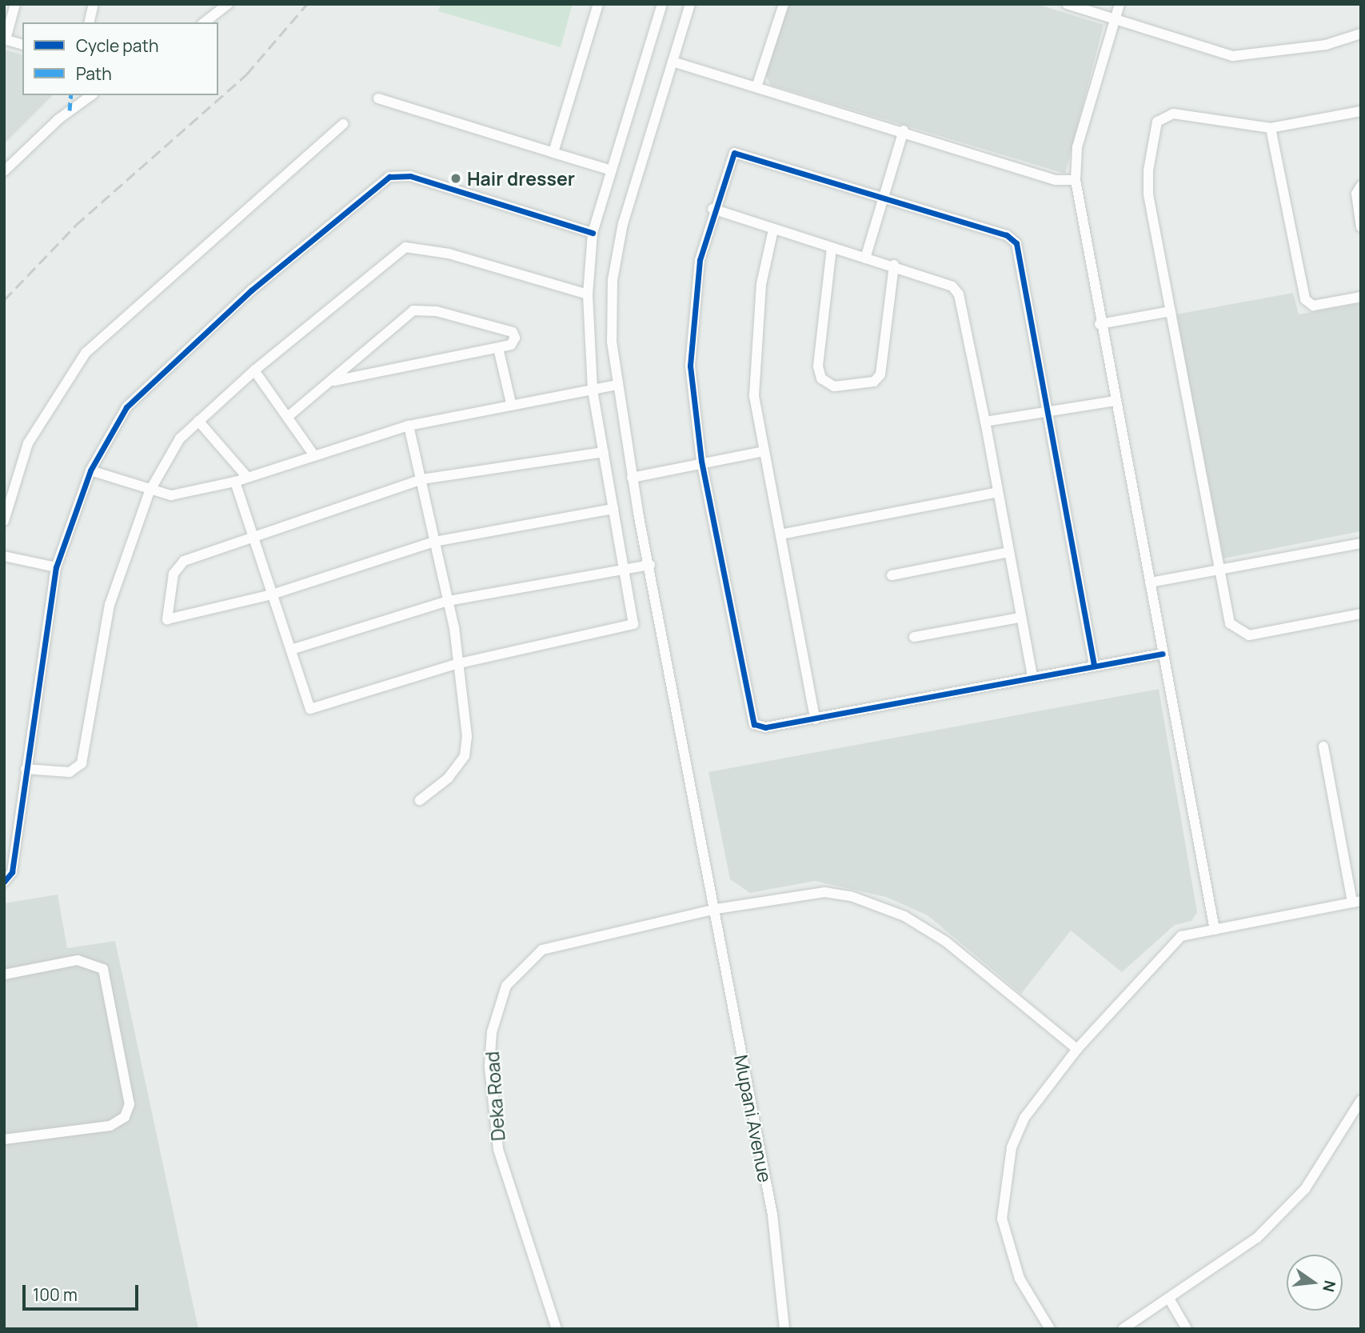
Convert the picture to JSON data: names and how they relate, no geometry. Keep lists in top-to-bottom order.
{
  "streets": {
    "street": ["Deka Road", "Mupani Avenue"]
  },
  "crossings": [
    ["Deka Road", "Mupani Avenue"]
  ],
  "places": ["Hair dresser"],
  "legend": ["Cycle path", "Path"],
  "scale_bar": "100 m",
  "north": "right"
}
